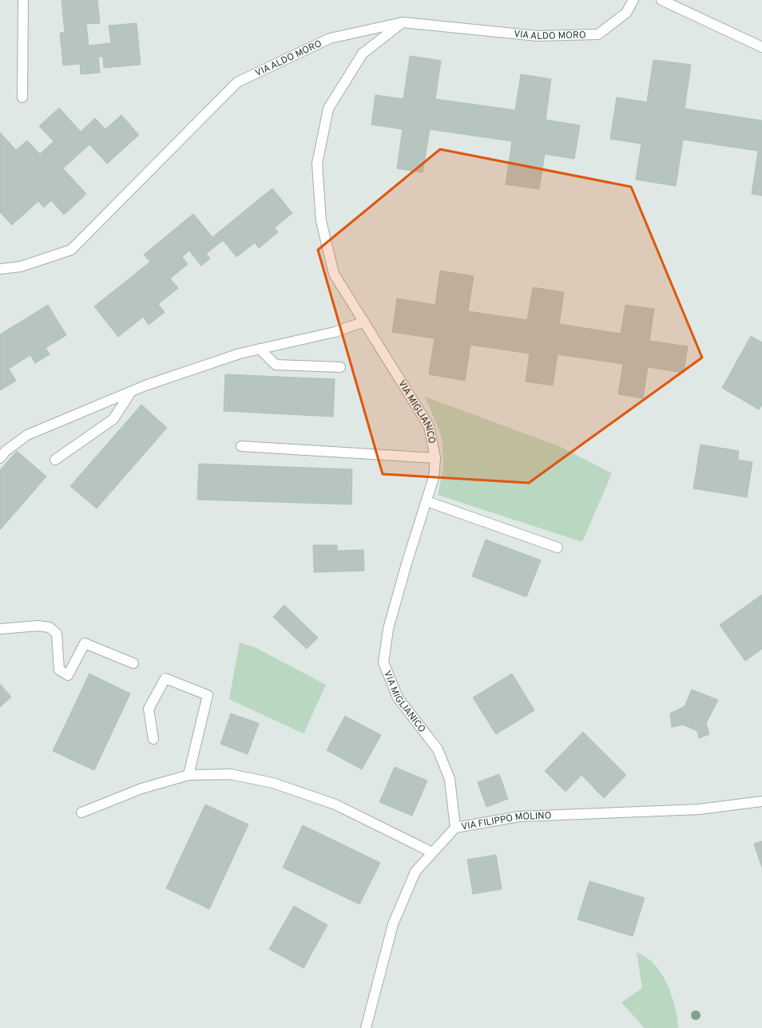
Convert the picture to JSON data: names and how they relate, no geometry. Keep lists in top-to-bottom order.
{
  "streets": {
    "street": ["VIA ALDO MORO", "VIA MIGLIANICO", "VIA FILIPPO MOLINO"]
  },
  "crossings": [
    ["VIA ALDO MORO", "VIA MIGLIANICO"],
    ["VIA MIGLIANICO", "VIA FILIPPO MOLINO"]
  ]
}
